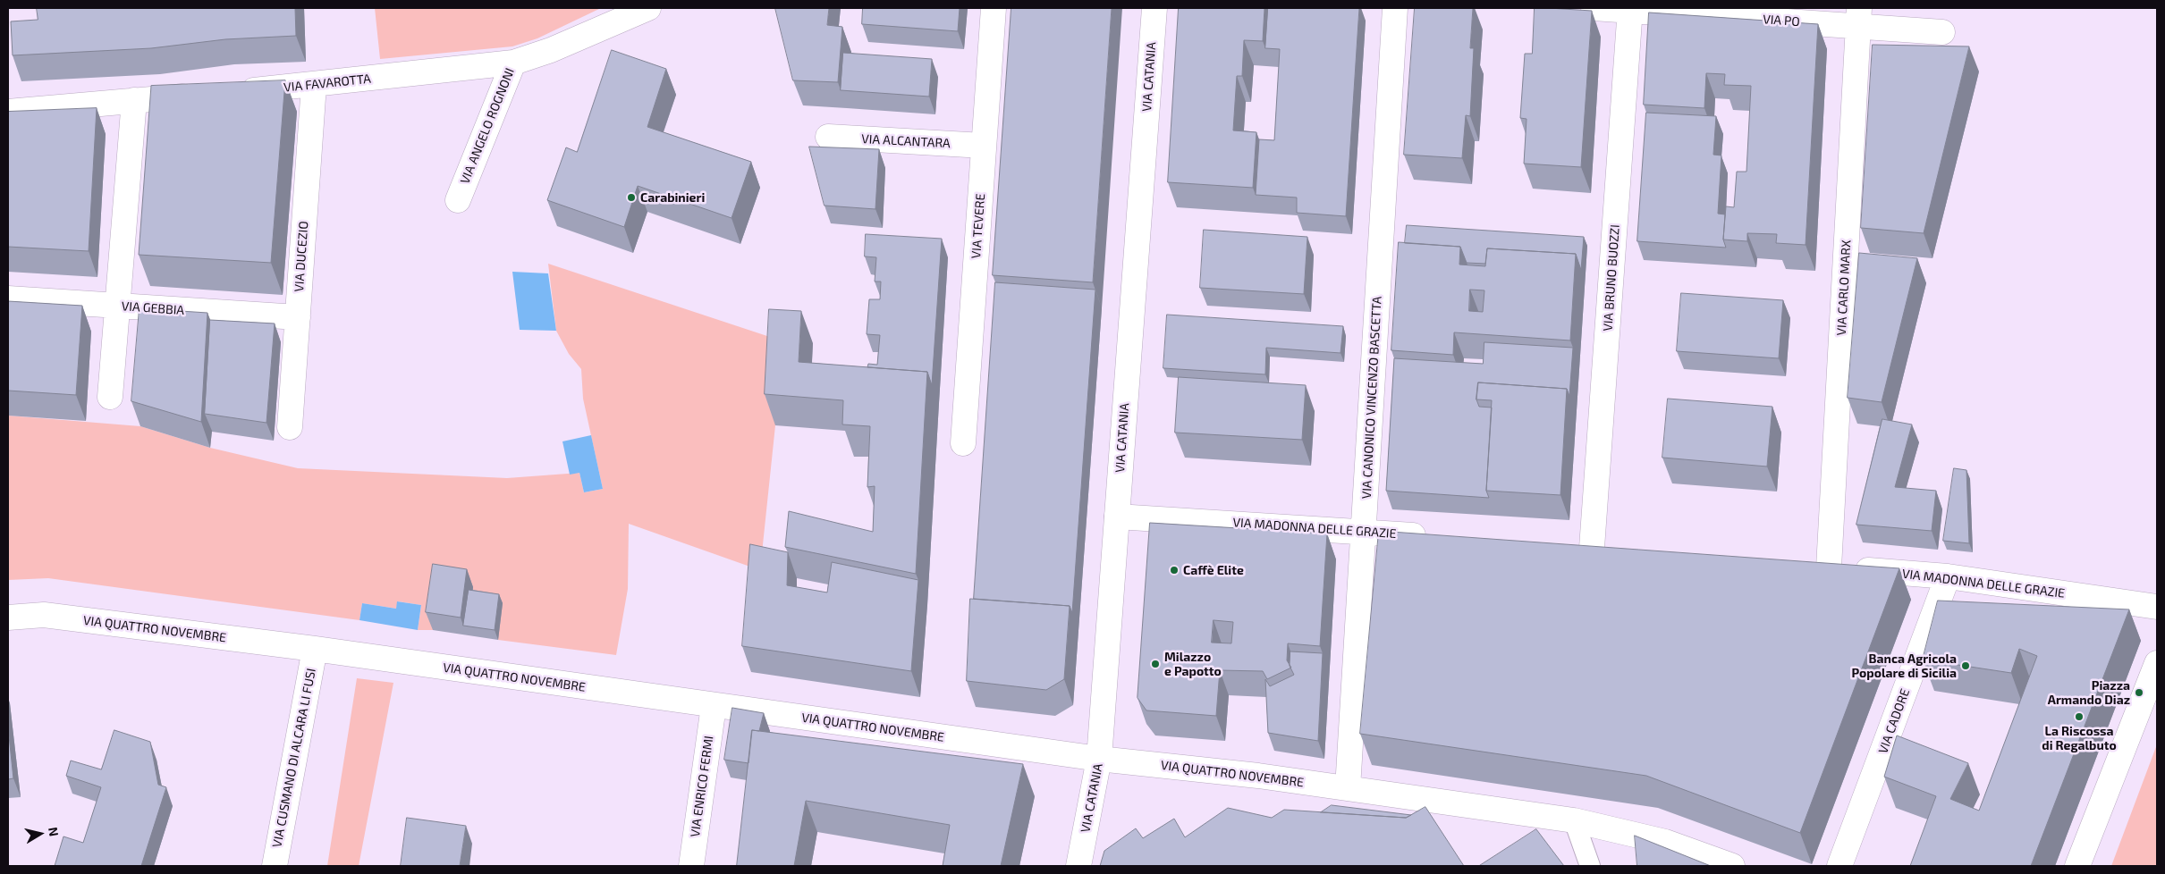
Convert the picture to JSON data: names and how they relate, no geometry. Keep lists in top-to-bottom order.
{
  "streets": {
    "street": [
      "VIA PO",
      "VIA CATANIA",
      "VIA FAVAROTTA",
      "VIA ANGELO ROGNONI",
      "VIA ALCANTARA",
      "VIA TEVERE",
      "VIA DUCEZIO",
      "VIA BRUNO BUOZZI",
      "VIA CARLO MARX",
      "VIA GEBBIA",
      "VIA CANONICO VINCENZO BASCETTA",
      "VIA MADONNA DELLE GRAZIE",
      "VIA QUATTRO NOVEMBRE",
      "VIA CADORE",
      "VIA CUSMANO DI ALCARA LI FUSI",
      "VIA ENRICO FERMI"
    ]
  },
  "crossings": [
    ["VIA PO", "VIA BRUNO BUOZZI"],
    ["VIA PO", "VIA CARLO MARX"],
    ["VIA CATANIA", "VIA MADONNA DELLE GRAZIE"],
    ["VIA CATANIA", "VIA QUATTRO NOVEMBRE"],
    ["VIA FAVAROTTA", "VIA ANGELO ROGNONI"],
    ["VIA FAVAROTTA", "VIA DUCEZIO"],
    ["VIA ALCANTARA", "VIA TEVERE"],
    ["VIA DUCEZIO", "VIA GEBBIA"],
    ["VIA CARLO MARX", "VIA MADONNA DELLE GRAZIE"],
    ["VIA CANONICO VINCENZO BASCETTA", "VIA MADONNA DELLE GRAZIE"],
    ["VIA CANONICO VINCENZO BASCETTA", "VIA QUATTRO NOVEMBRE"],
    ["VIA MADONNA DELLE GRAZIE", "VIA CADORE"],
    ["VIA QUATTRO NOVEMBRE", "VIA CUSMANO DI ALCARA LI FUSI"],
    ["VIA QUATTRO NOVEMBRE", "VIA ENRICO FERMI"]
  ],
  "places": [
    "Carabinieri",
    "Caffè Elite",
    "Milazzo e Papotto",
    "Banca Agricola Popolare di Sicilia",
    "Piazza Armando Diaz",
    "La Riscossa di Regalbuto"
  ],
  "north": "right"
}
